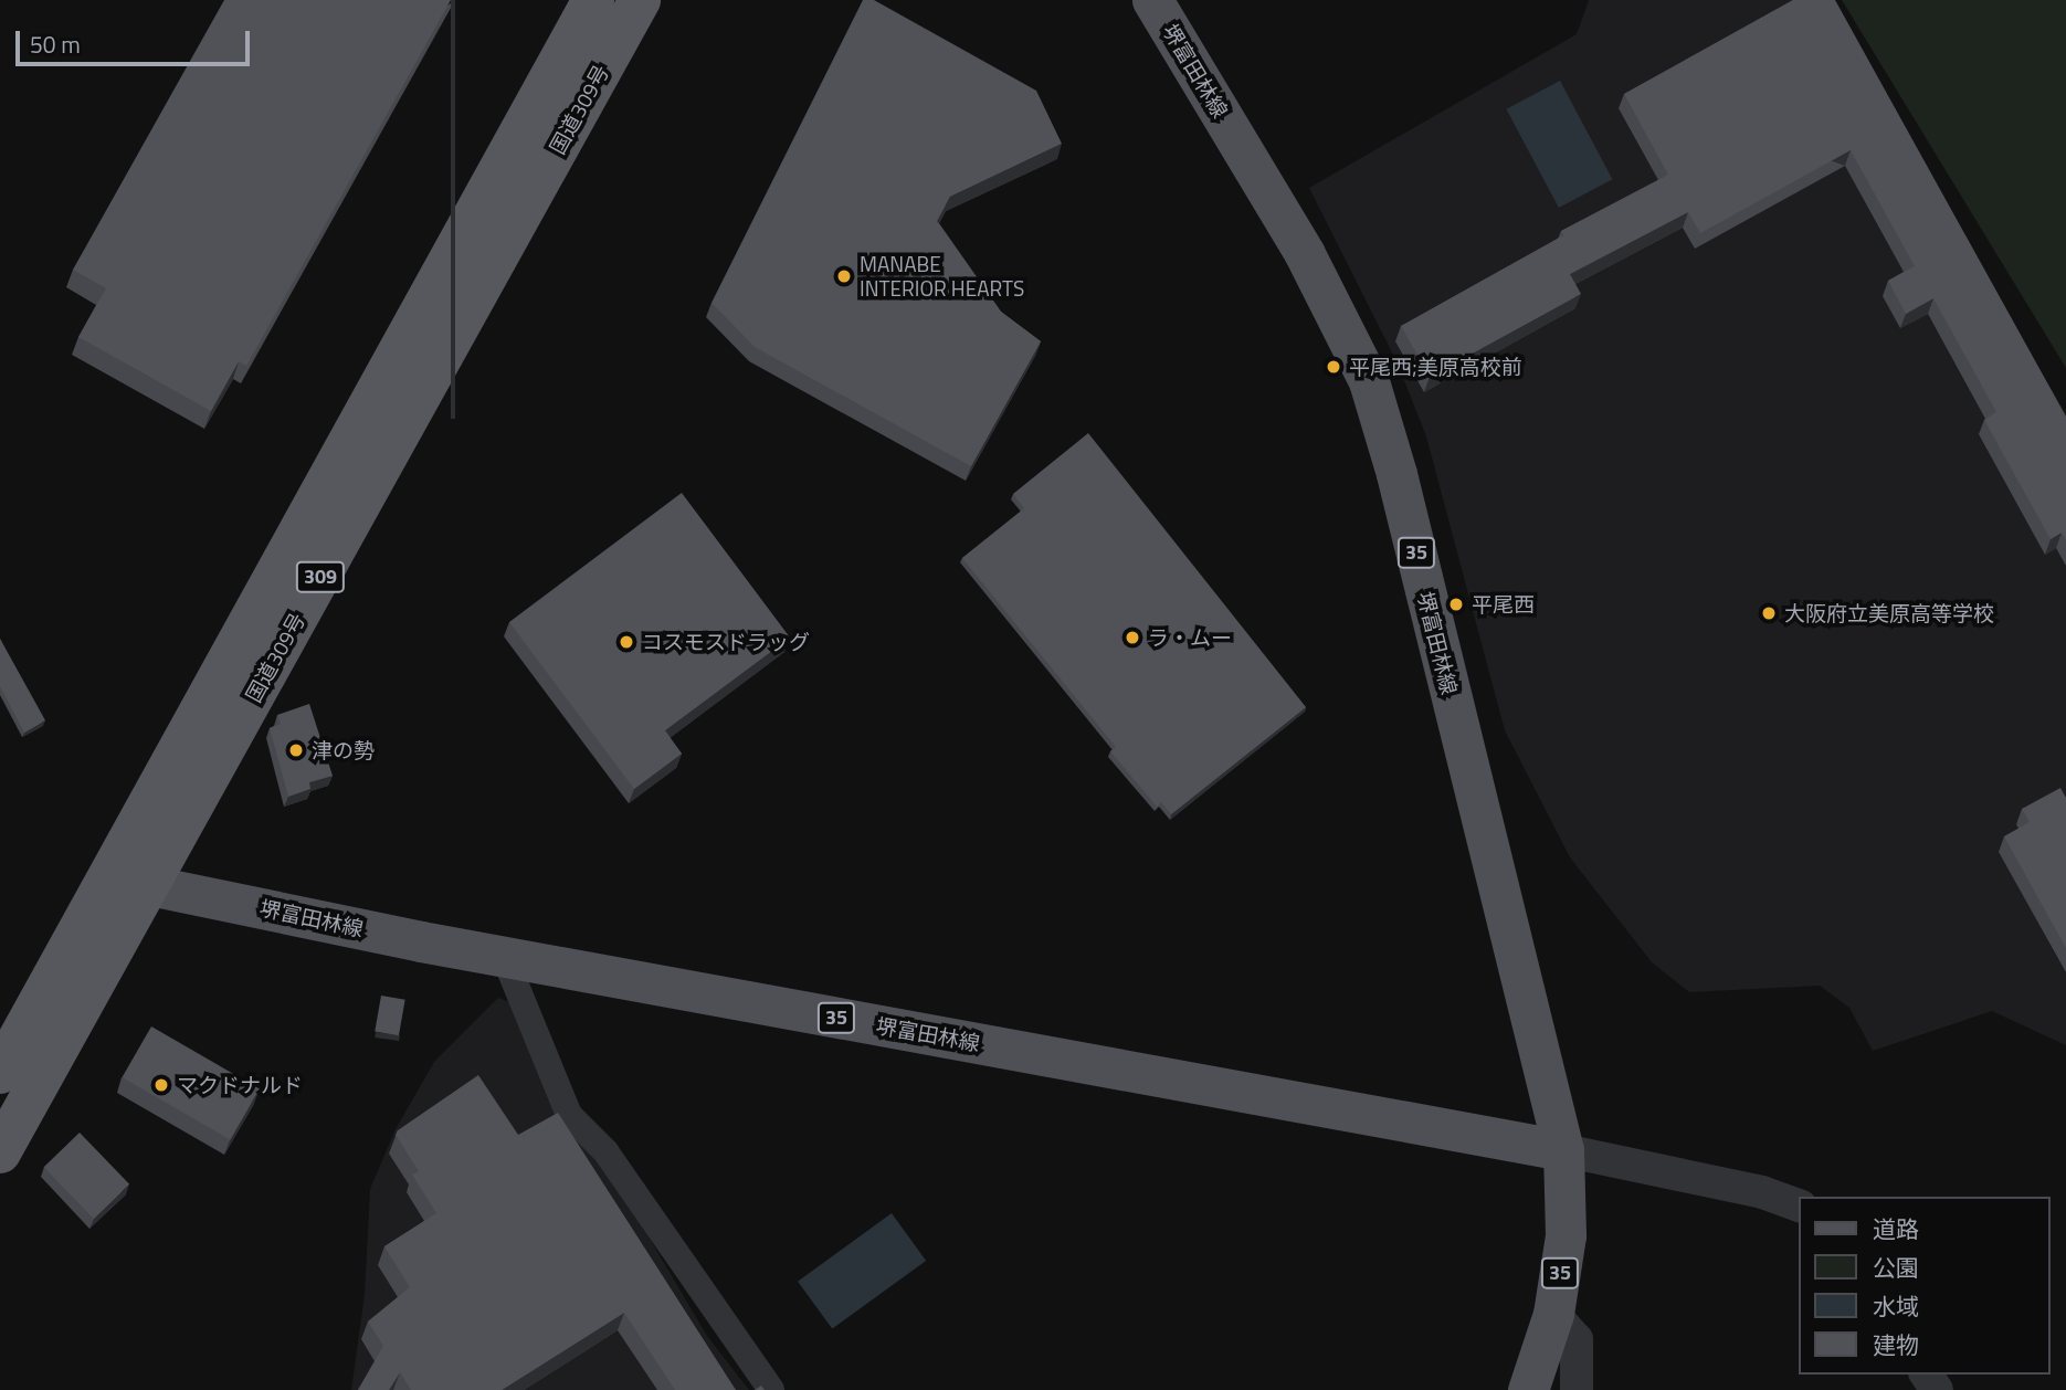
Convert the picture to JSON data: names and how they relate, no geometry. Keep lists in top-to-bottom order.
{
  "streets": {
    "highway": ["国道309号", "309"],
    "main road": ["堺富田林線", "35"]
  },
  "crossings": [
    ["堺富田林線", "国道309号"]
  ],
  "places": [
    "MANABE INTERIOR HEARTS",
    "平尾西;美原高校前",
    "平尾西",
    "大阪府立美原高等学校",
    "ラ・ムー",
    "コスモスドラッグ",
    "津の勢",
    "マクドナルド"
  ],
  "legend": [
    "道路",
    "公園",
    "水域",
    "建物"
  ],
  "scale_bar": "50 m"
}
